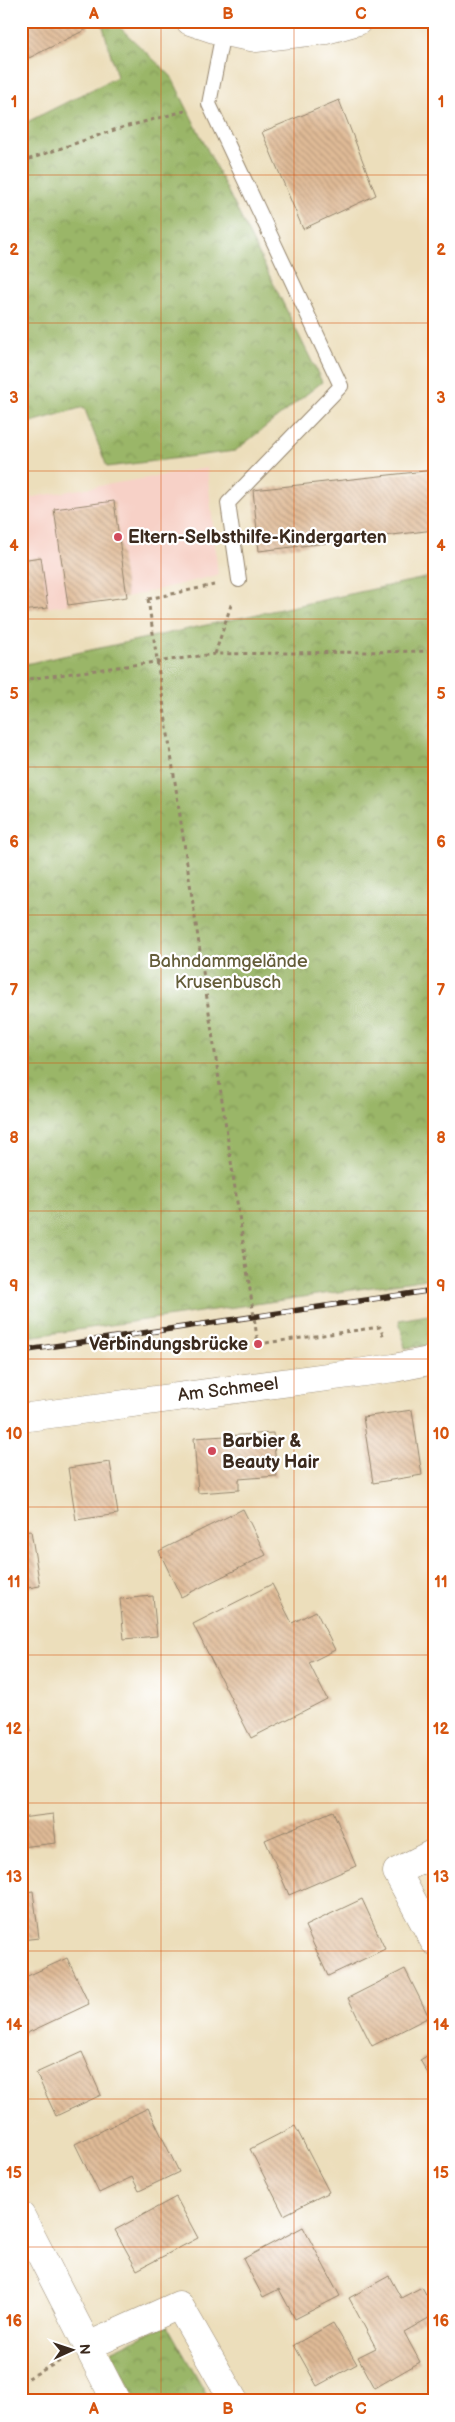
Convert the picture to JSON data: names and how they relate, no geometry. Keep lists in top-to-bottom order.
{
  "streets": {
    "street": ["Am Schmeel"]
  },
  "parks": ["Bahndammgelände Krusenbusch"],
  "places": ["Eltern-Selbsthilfe-Kindergarten", "Verbindungsbrücke", "Barbier & Beauty Hair"],
  "north": "right",
  "grid": {
    "columns": ["A", "B", "C"],
    "rows": [
      "1",
      "2",
      "3",
      "4",
      "5",
      "6",
      "7",
      "8",
      "9",
      "10",
      "11",
      "12",
      "13",
      "14",
      "15",
      "16"
    ]
  }
}
